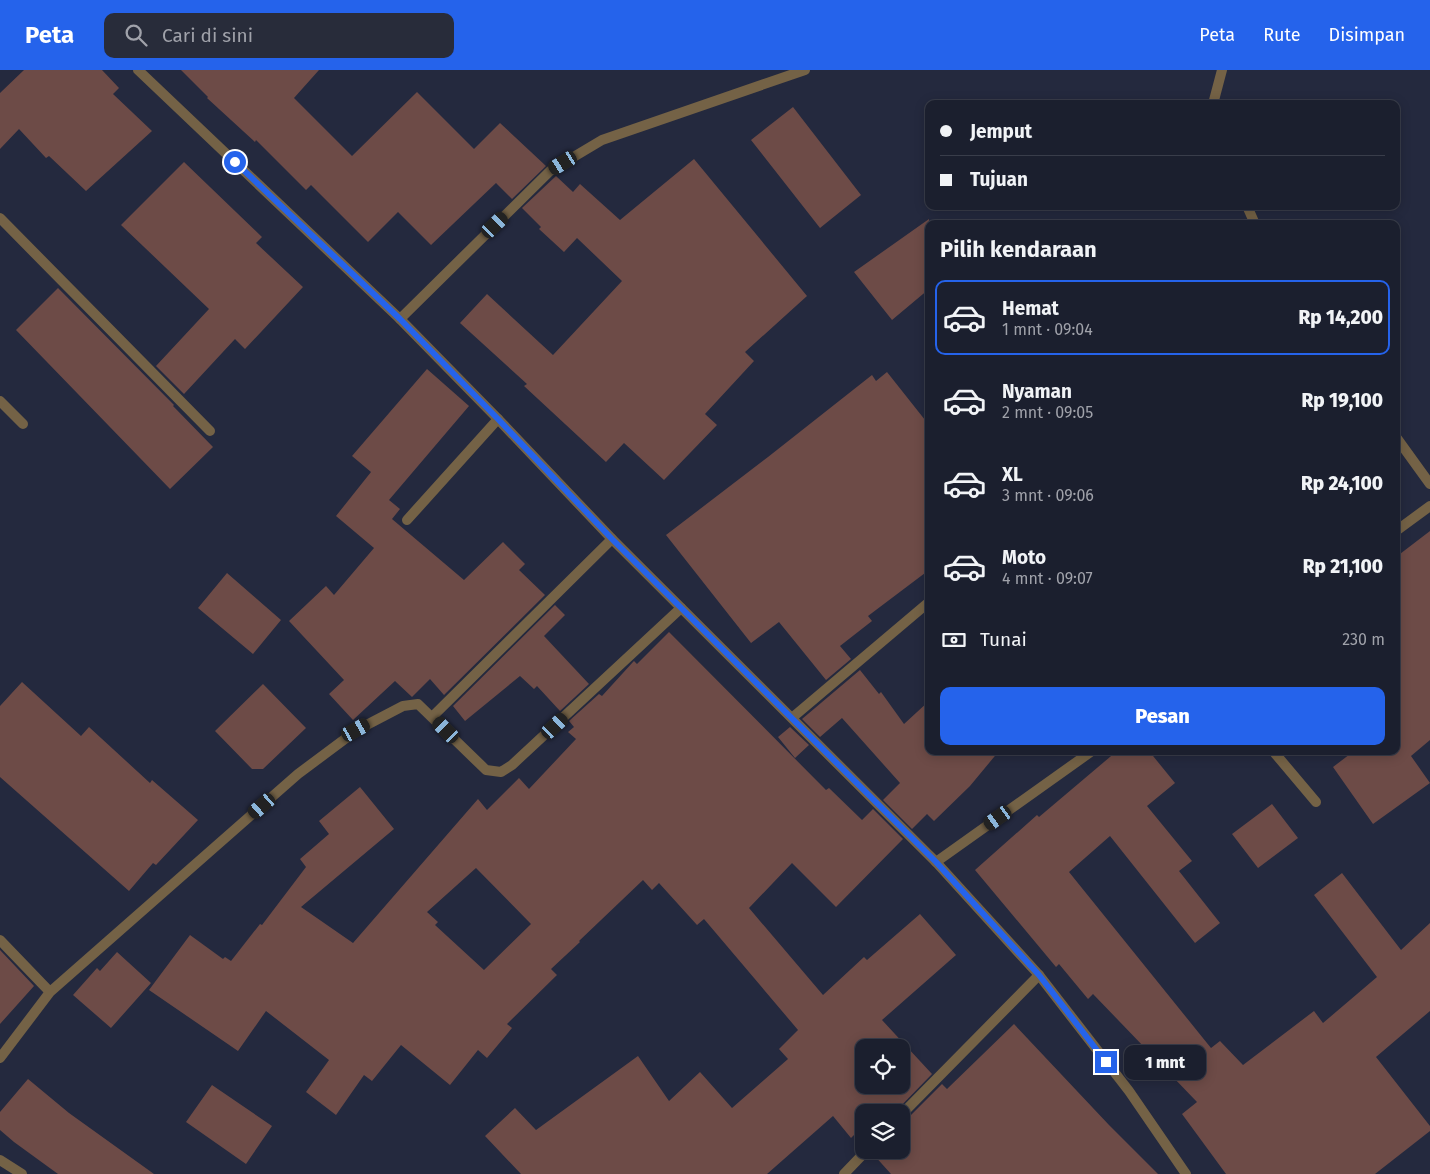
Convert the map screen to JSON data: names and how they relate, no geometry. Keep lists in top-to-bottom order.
{
  "page": {
    "header": "Peta",
    "search": "Cari di sini",
    "nav": ["Peta", "Rute", "Disimpan"],
    "banner": ["Jemput", "Tujuan"],
    "heading": "Pilih kendaraan",
    "list": [
      {
        "name": "Hemat",
        "note": "1 mnt · 09:04",
        "value": "Rp 14,200"
      },
      {
        "name": "Nyaman",
        "note": "2 mnt · 09:05",
        "value": "Rp 19,100"
      },
      {
        "name": "XL",
        "note": "3 mnt · 09:06",
        "value": "Rp 24,100"
      },
      {
        "name": "Moto",
        "note": "4 mnt · 09:07",
        "value": "Rp 21,100"
      }
    ],
    "pay": ["Tunai", "230 m"],
    "buttons": "Pesan",
    "bubble": "1 mnt"
  }
}
